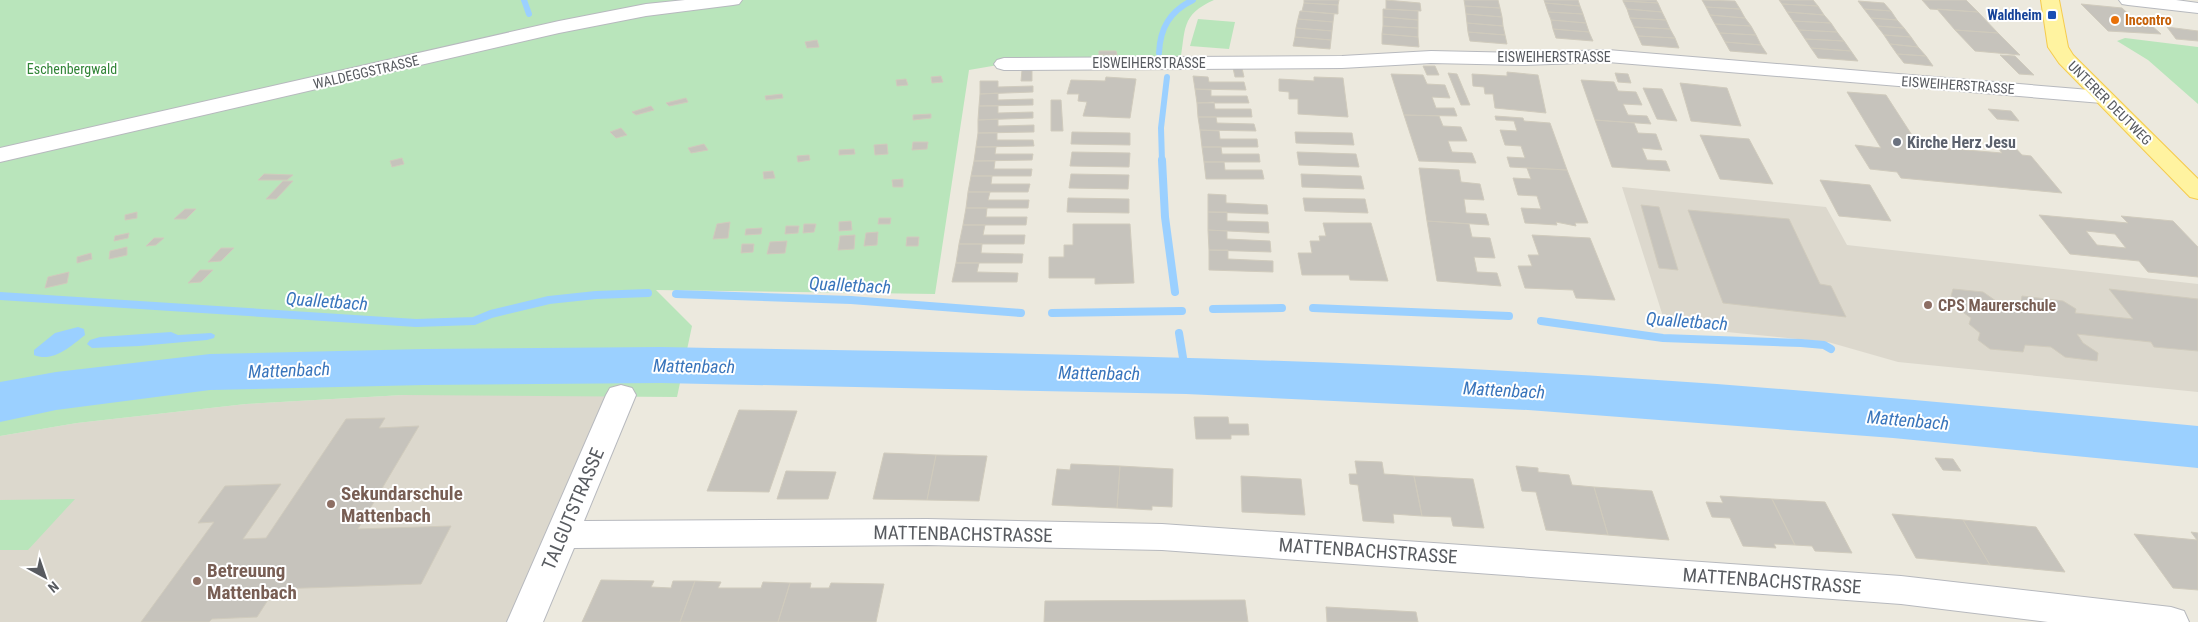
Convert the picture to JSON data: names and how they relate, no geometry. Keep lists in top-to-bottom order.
{
  "streets": {
    "main road": ["UNTERER DEUTWEG"],
    "street": [
      "EISWEIHERSTRASSE",
      "WALDEGGSTRASSE",
      "TALGUTSTRASSE",
      "MATTENBACHSTRASSE"
    ]
  },
  "crossings": [
    ["EISWEIHERSTRASSE", "UNTERER DEUTWEG"],
    ["TALGUTSTRASSE", "MATTENBACHSTRASSE"]
  ],
  "water": ["Qualletbach", "Mattenbach"],
  "parks": ["Eschenbergwald"],
  "places": {
    "transit": ["Waldheim"],
    "other": [
      "Incontro",
      "Kirche Herz Jesu",
      "CPS Maurerschule",
      "Sekundarschule Mattenbach",
      "Betreuung Mattenbach"
    ]
  },
  "north": "bottom right"
}
